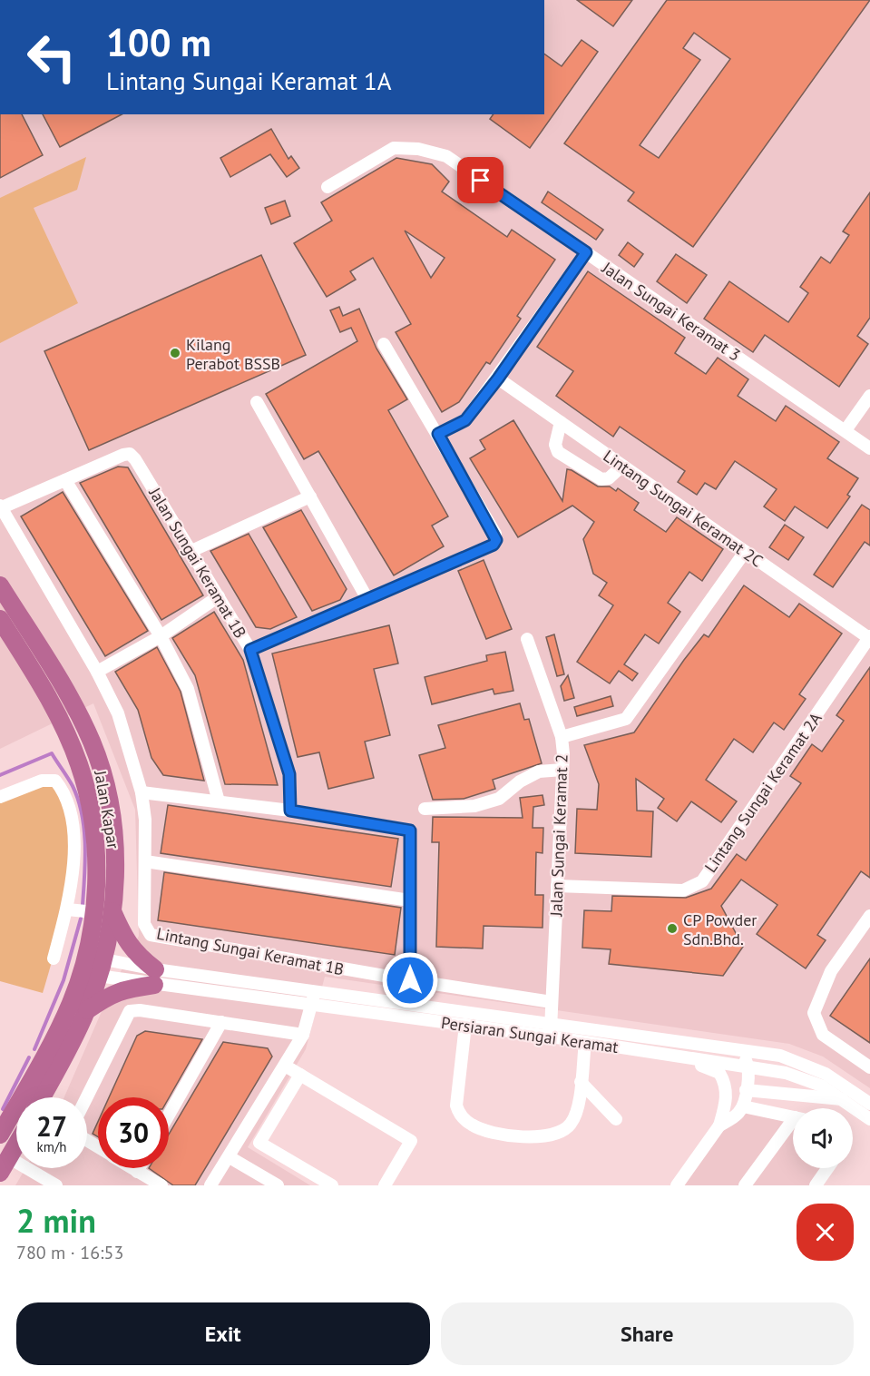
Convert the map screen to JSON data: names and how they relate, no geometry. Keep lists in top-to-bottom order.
{
  "streets": {
    "highway": ["Jalan Kapar"],
    "street": [
      "Jalan Sungai Keramat 3",
      "Lintang Sungai Keramat 2C",
      "Jalan Sungai Keramat 1B",
      "Lintang Sungai Keramat 2A",
      "Jalan Sungai Keramat 2",
      "Lintang Sungai Keramat 1B",
      "Persiaran Sungai Keramat"
    ]
  },
  "crossings": [
    ["Lintang Sungai Keramat 2C", "Lintang Sungai Keramat 2A"],
    ["Jalan Sungai Keramat 1B", "Lintang Sungai Keramat 1B"],
    ["Lintang Sungai Keramat 2A", "Jalan Sungai Keramat 2"],
    ["Jalan Kapar", "Persiaran Sungai Keramat"],
    ["Jalan Sungai Keramat 2", "Lintang Sungai Keramat 1B"],
    ["Jalan Sungai Keramat 2", "Persiaran Sungai Keramat"]
  ],
  "places": ["Kilang Perabot BSSB", "CP Powder Sdn.Bhd."],
  "page": {
    "turn": ["100 m", "Lintang Sungai Keramat 1A"],
    "speed": "27 km/h",
    "limit": "30",
    "heading": ["2 min", "780 m · 16:53"],
    "buttons": ["Exit", "Share"]
  }
}
